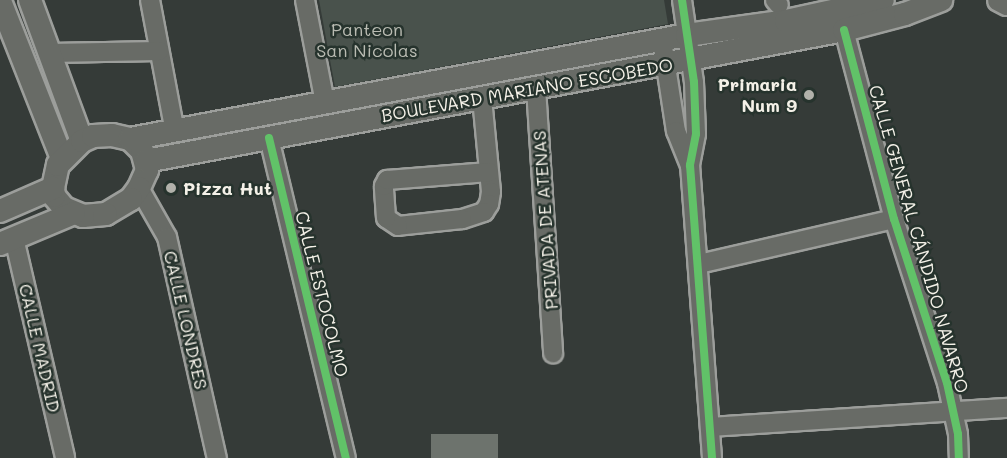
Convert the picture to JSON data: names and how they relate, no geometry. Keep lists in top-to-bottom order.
{
  "streets": {
    "main road": ["BOULEVARD MARIANO ESCOBEDO"],
    "street": [
      "PRIVADA DE ATENAS",
      "CALLE GENERAL CÁNDIDO NAVARRO",
      "CALLE ESTOCOLMO",
      "CALLE LONDRES",
      "CALLE MADRID"
    ]
  },
  "crossings": [
    ["BOULEVARD MARIANO ESCOBEDO", "PRIVADA DE ATENAS"],
    ["BOULEVARD MARIANO ESCOBEDO", "CALLE GENERAL CÁNDIDO NAVARRO"],
    ["BOULEVARD MARIANO ESCOBEDO", "CALLE ESTOCOLMO"],
    ["BOULEVARD MARIANO ESCOBEDO", "CALLE LONDRES"]
  ],
  "parks": ["Panteon San Nicolas"],
  "places": ["Primaria Num 9", "Pizza Hut"]
}
